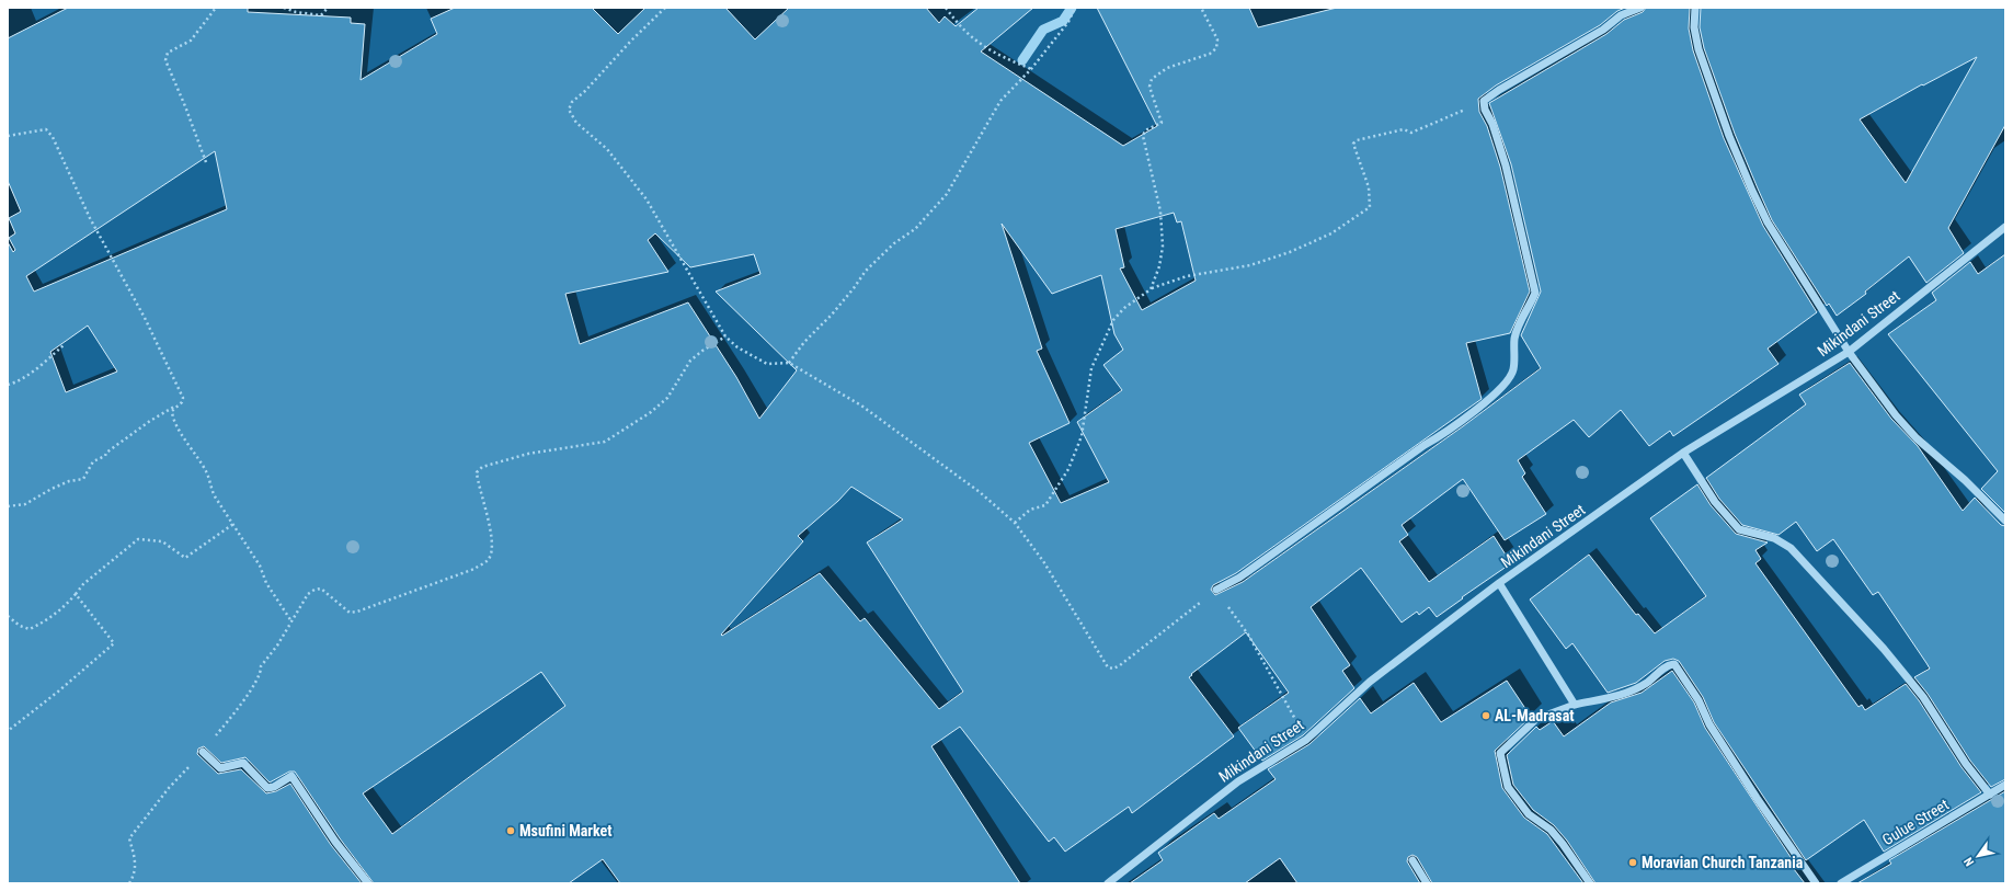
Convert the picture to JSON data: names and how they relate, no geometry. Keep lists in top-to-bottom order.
{
  "streets": {
    "street": ["Mikindani Street", "Gulue Street"]
  },
  "places": ["AL-Madrasat", "Msufini Market", "Moravian Church Tanzania"],
  "north": "bottom left"
}
